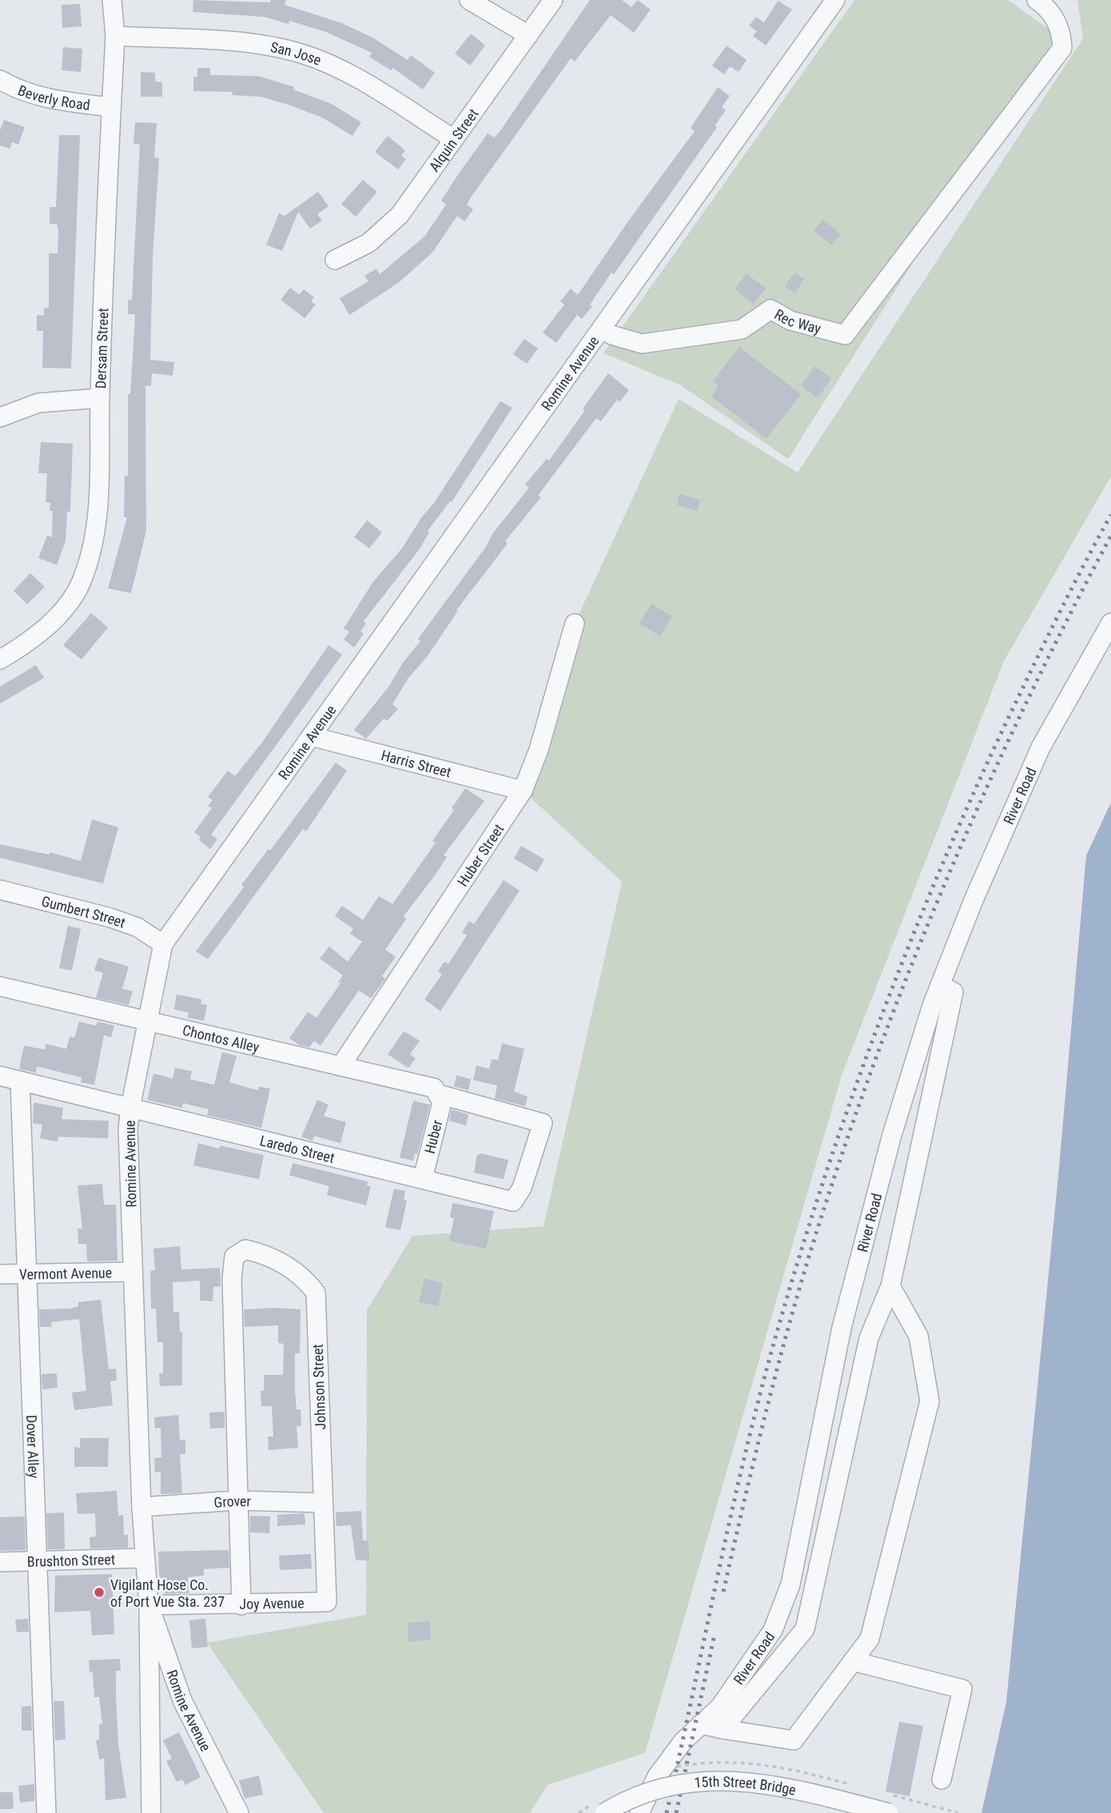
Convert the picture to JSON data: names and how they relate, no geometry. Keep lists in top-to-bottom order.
{
  "streets": {
    "street": [
      "San Jose",
      "Beverly Road",
      "Alquin Street",
      "Rec Way",
      "Dersam Street",
      "Romine Avenue",
      "Harris Street",
      "River Road",
      "Huber Street",
      "Gumbert Street",
      "Chontos Alley",
      "Huber",
      "Laredo Street",
      "Vermont Avenue",
      "Johnson Street",
      "Dover Alley",
      "Grover",
      "Brushton Street",
      "Joy Avenue",
      "15th Street Bridge"
    ]
  },
  "crossings": [
    ["San Jose", "Alquin Street"],
    ["San Jose", "Dersam Street"],
    ["Beverly Road", "Dersam Street"],
    ["Rec Way", "Romine Avenue"],
    ["Romine Avenue", "Harris Street"],
    ["Romine Avenue", "Gumbert Street"],
    ["Romine Avenue", "Chontos Alley"],
    ["Romine Avenue", "Laredo Street"],
    ["Romine Avenue", "Vermont Avenue"],
    ["Romine Avenue", "Grover"],
    ["Romine Avenue", "Brushton Street"],
    ["Romine Avenue", "Joy Avenue"],
    ["Harris Street", "Huber Street"],
    ["Huber Street", "Chontos Alley"],
    ["Chontos Alley", "Huber"],
    ["Chontos Alley", "Laredo Street"],
    ["Huber", "Laredo Street"],
    ["Laredo Street", "Dover Alley"],
    ["Vermont Avenue", "Dover Alley"],
    ["Johnson Street", "Grover"],
    ["Johnson Street", "Joy Avenue"],
    ["Dover Alley", "Brushton Street"]
  ],
  "places": ["Vigilant Hose Co. of Port Vue Sta. 237"]
}
